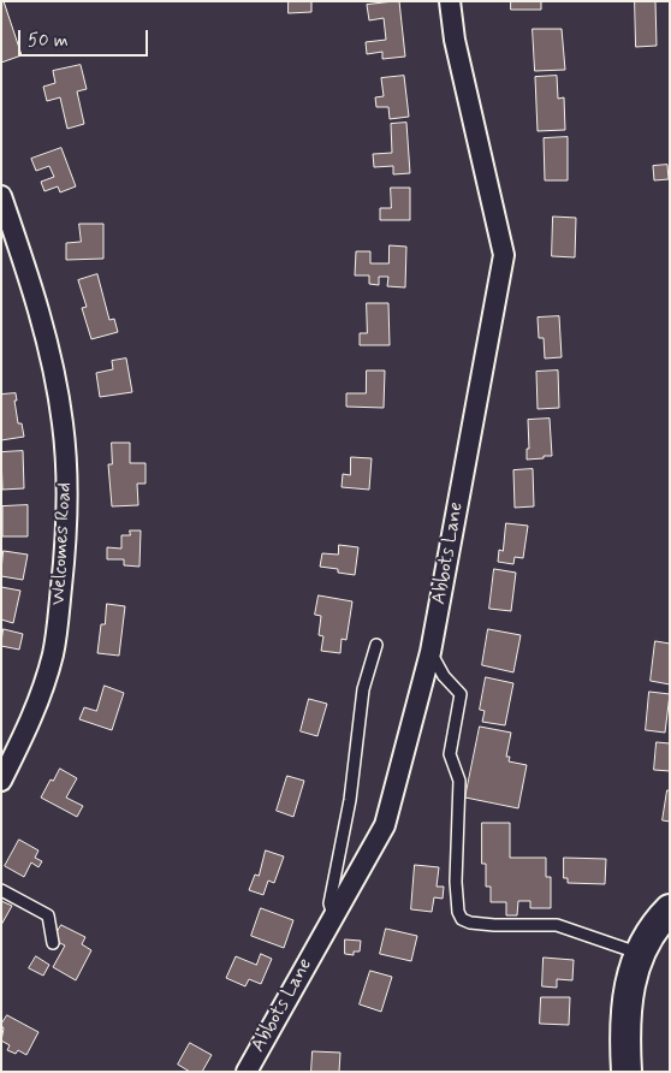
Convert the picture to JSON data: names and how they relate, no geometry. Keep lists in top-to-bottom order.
{
  "streets": {
    "street": ["Welcomes Road", "Abbots Lane"]
  },
  "scale_bar": "50 m"
}
